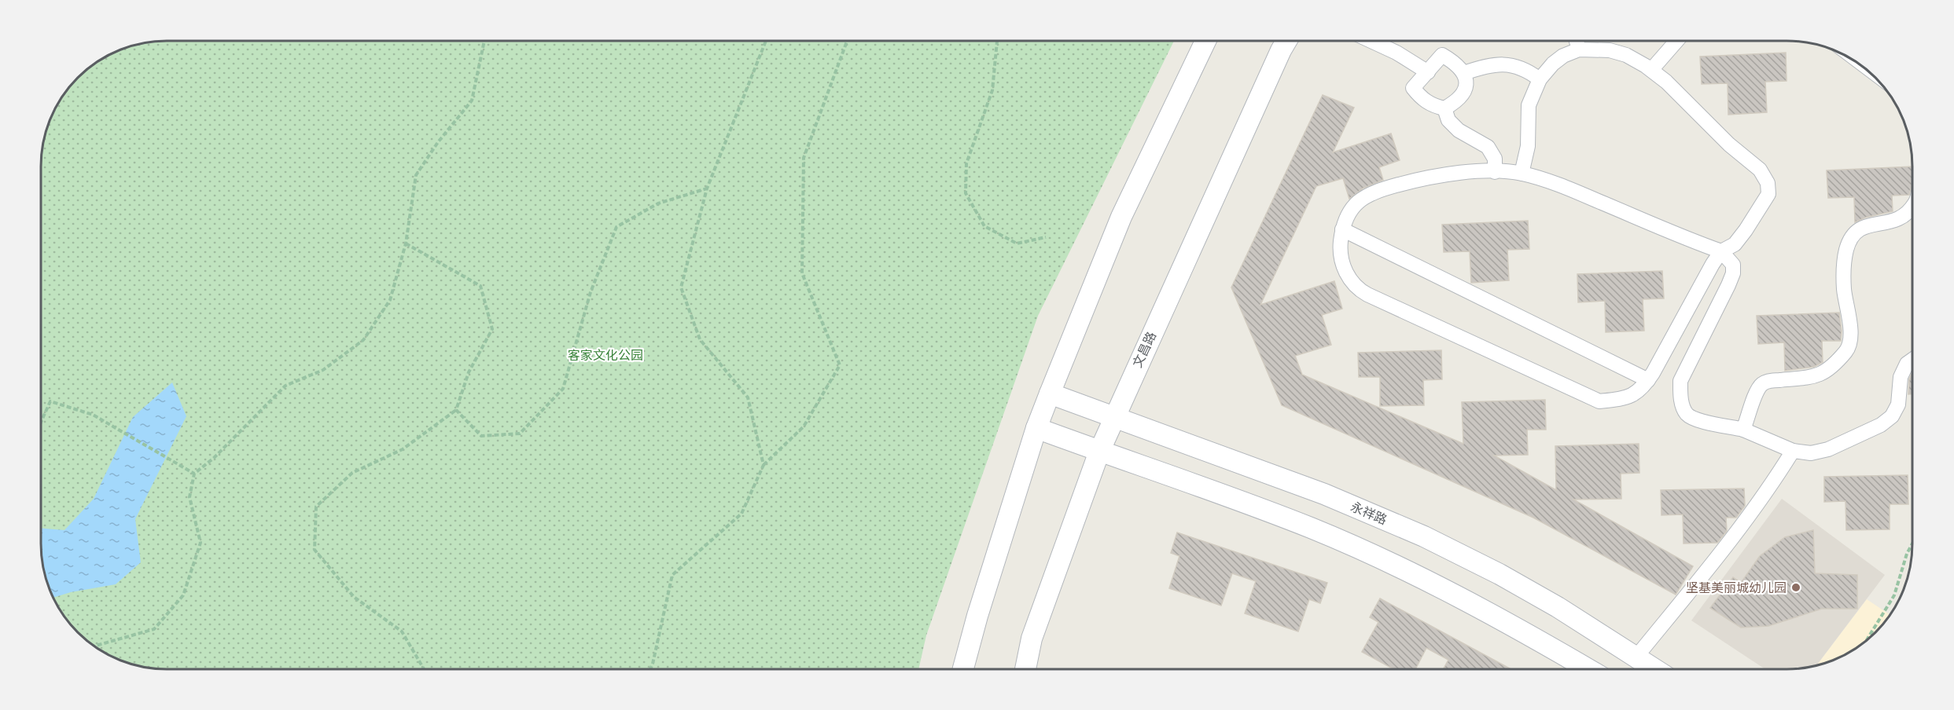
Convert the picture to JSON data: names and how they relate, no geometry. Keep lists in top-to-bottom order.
{
  "streets": {
    "street": ["文昌路", "永祥路"]
  },
  "crossings": [
    ["文昌路", "永祥路"]
  ],
  "parks": ["客家文化公园"],
  "places": ["坚基美丽城幼儿园"]
}
